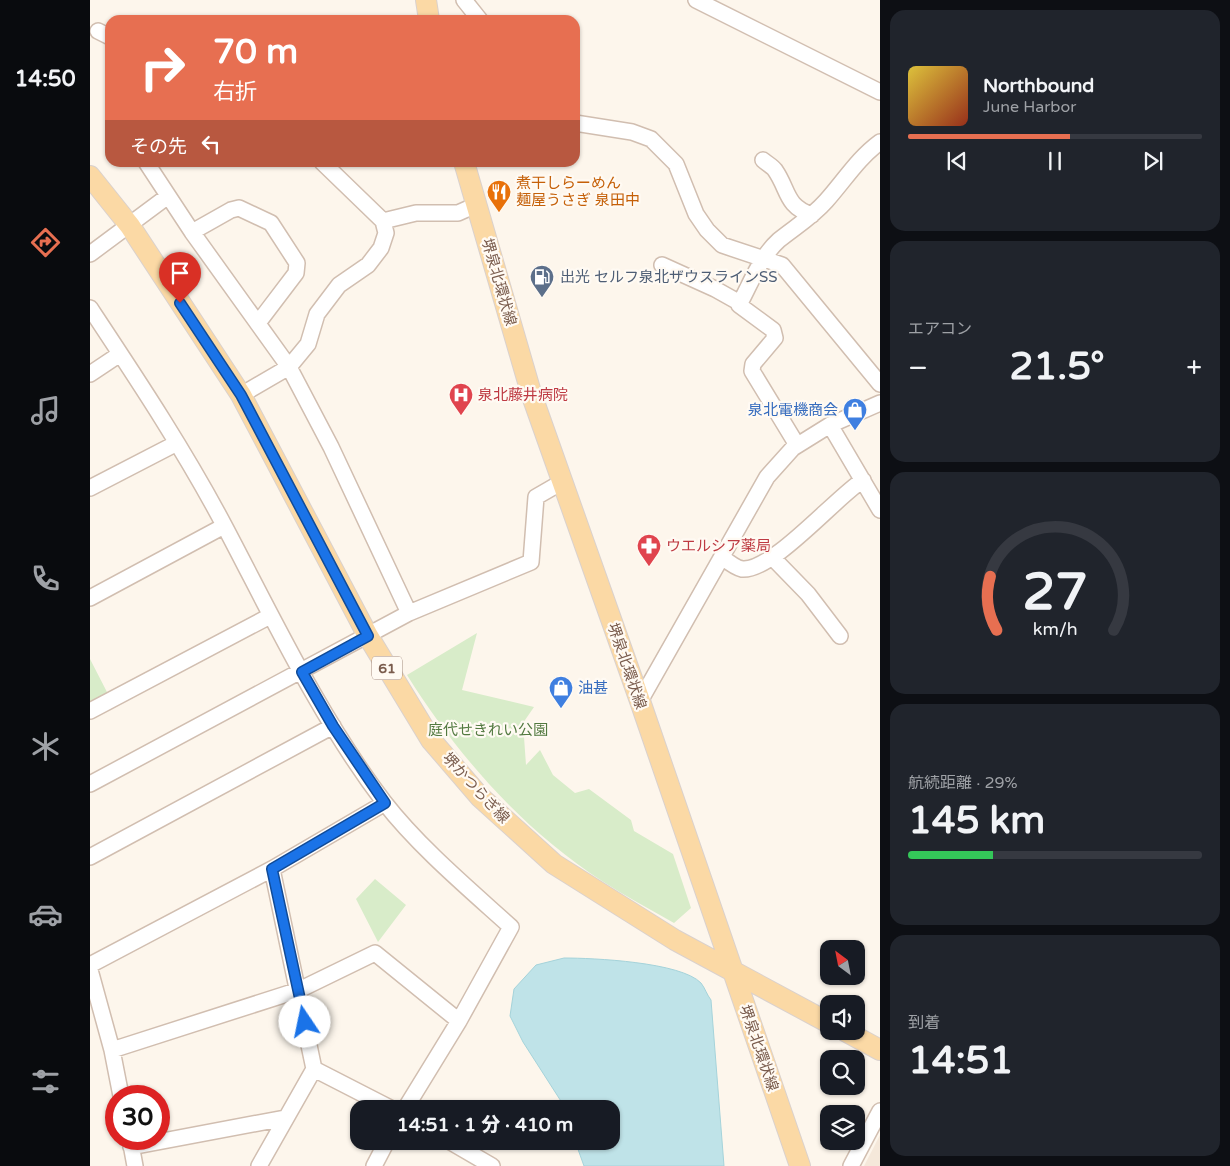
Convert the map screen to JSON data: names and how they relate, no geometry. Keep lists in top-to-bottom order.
{
  "streets": {
    "main road": ["堺泉北環状線", "61", "堺かつらぎ線"]
  },
  "crossings": [
    ["堺泉北環状線", "堺かつらぎ線"]
  ],
  "parks": ["庭代せきれい公園"],
  "places": {
    "restaurant": ["煮干しらーめん 麺屋うさぎ 泉田中"],
    "fuel station": ["出光 セルフ泉北ザウスラインSS"],
    "hospital": ["泉北藤井病院"],
    "shop": ["泉北電機商会", "油甚"],
    "pharmacy": ["ウエルシア薬局"]
  },
  "north": "top left",
  "page": {
    "tabs": "14:50",
    "turn": ["70 m", "右折"],
    "song": ["Northbound", "June Harbor"],
    "then": "その先",
    "tile": [
      "エアコン",
      ["航続距離 · 29%", "145 km"],
      ["到着", "14:51"]
    ],
    "heat": ["−", "21.5°", "+"],
    "limit": "30",
    "trip": "14:51 · 1 分 · 410 m",
    "gauge": ["27", "km/h"]
  }
}
